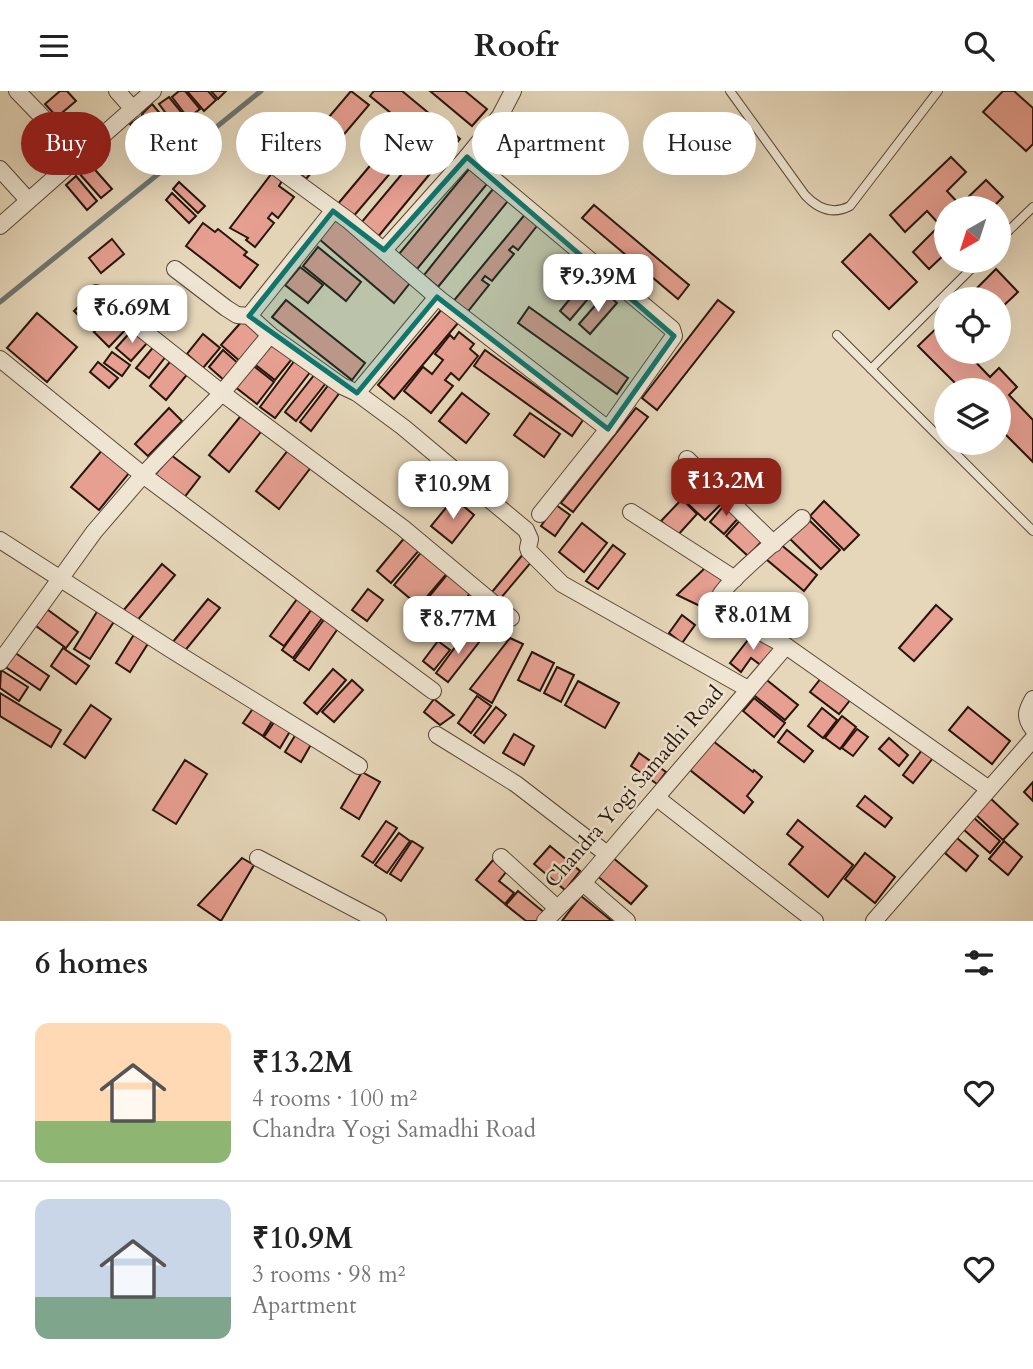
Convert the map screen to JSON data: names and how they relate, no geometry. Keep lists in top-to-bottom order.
{
  "streets": {
    "street": ["Chandra Yogi Samadhi Road"]
  },
  "north": "bottom left",
  "page": {
    "header": "Roofr",
    "chip": [
      "Buy",
      "Rent",
      "Filters",
      "New",
      "Apartment",
      "House"
    ],
    "price": [
      "₹9.39M",
      "₹6.69M",
      "₹13.2M",
      "₹10.9M",
      "₹8.01M",
      "₹8.77M"
    ],
    "heading": "6 homes",
    "list": [
      {
        "name": "₹13.2M",
        "note": "4 rooms · 100 m² · Chandra Yogi Samadhi Road"
      },
      {
        "name": "₹10.9M",
        "note": "3 rooms · 98 m² · Apartment"
      }
    ]
  }
}
